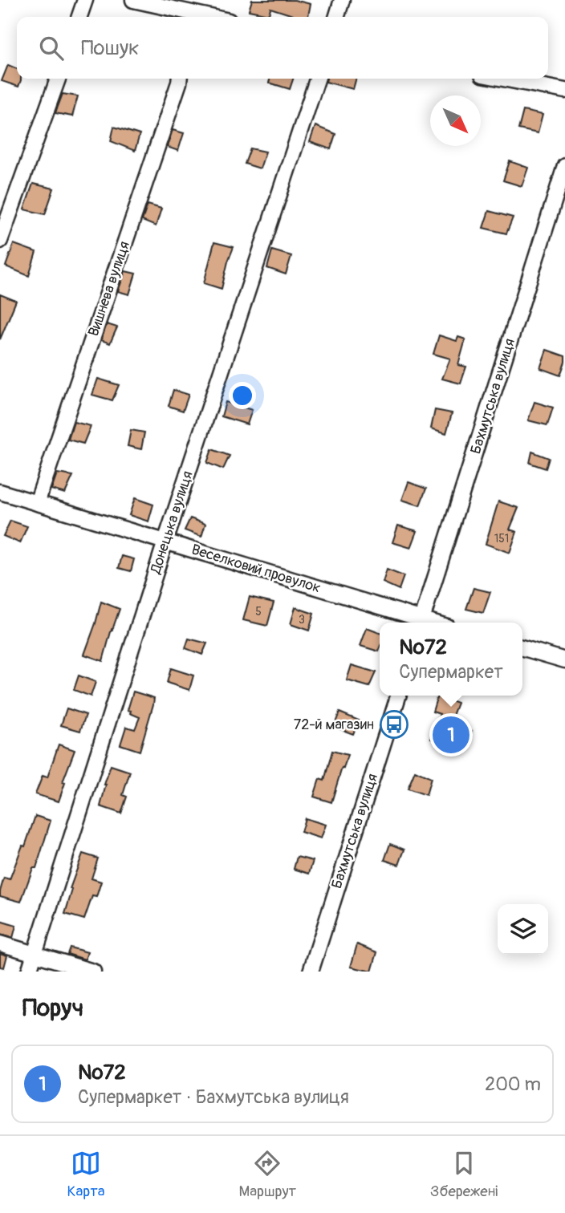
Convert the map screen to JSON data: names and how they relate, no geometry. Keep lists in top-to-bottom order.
{
  "streets": {
    "street": [
      "Вишнева вулиця",
      "Бахмутська вулиця",
      "Донецька вулиця",
      "Веселковий провулок"
    ]
  },
  "crossings": [
    ["Вишнева вулиця", "Веселковий провулок"],
    ["Донецька вулиця", "Веселковий провулок"]
  ],
  "places": {
    "bus stop": ["72-й магазин"]
  },
  "house_numbers": ["151", "5", "3"],
  "north": "bottom right",
  "page": {
    "search": "Пошук",
    "popup": ["№72", "Супермаркет"],
    "pins": "1",
    "heading": "Поруч",
    "list": [
      {
        "mark": "1",
        "name": "№72",
        "note": "Супермаркет · Бахмутська вулиця",
        "value": "200 m"
      }
    ],
    "nav": ["Карта", "Маршрут", "Збережені"]
  }
}
